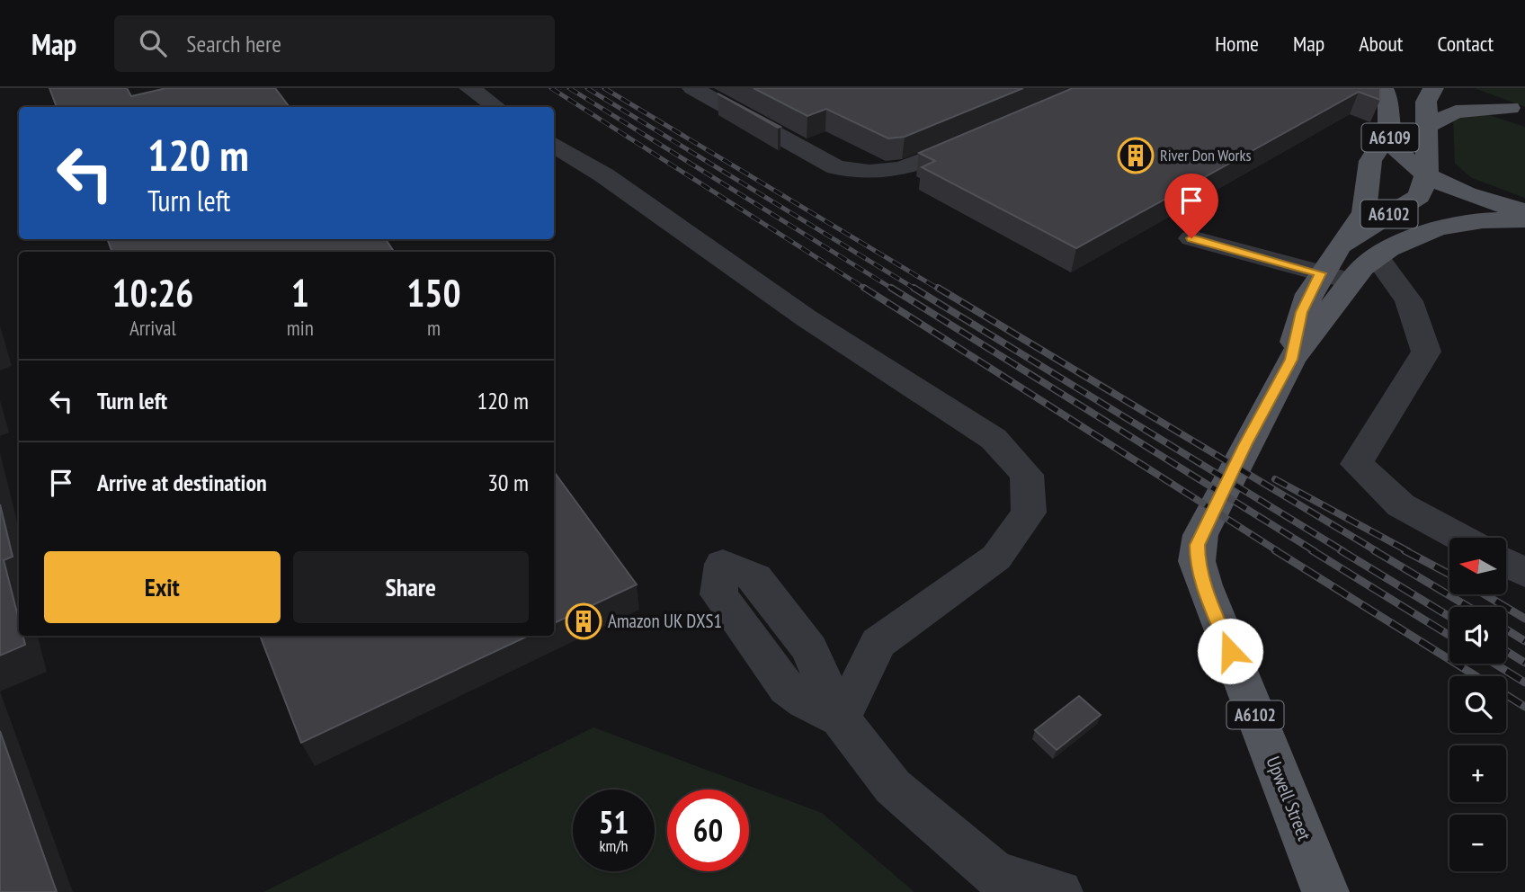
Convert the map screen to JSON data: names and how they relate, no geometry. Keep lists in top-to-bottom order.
{
  "streets": {
    "main road": ["A6109", "A6102", "Upwell Street"]
  },
  "crossings": [
    ["A6109", "Upwell Street"]
  ],
  "places": {
    "building": ["River Don Works", "Amazon UK DXS1"]
  },
  "north": "left",
  "page": {
    "header": "Map",
    "search": "Search here",
    "nav": [
      "Home",
      "Map",
      "About",
      "Contact"
    ],
    "turn": ["120 m", "Turn left"],
    "eta": [
      "10:26",
      "Arrival",
      "1",
      "min",
      "150",
      "m"
    ],
    "list": [
      {
        "name": "Turn left",
        "value": "120 m"
      },
      {
        "name": "Arrive at destination",
        "value": "30 m"
      }
    ],
    "map_buttons": ["+", "−"],
    "buttons": ["Exit", "Share"],
    "speed": "51 km/h",
    "limit": "60"
  }
}
